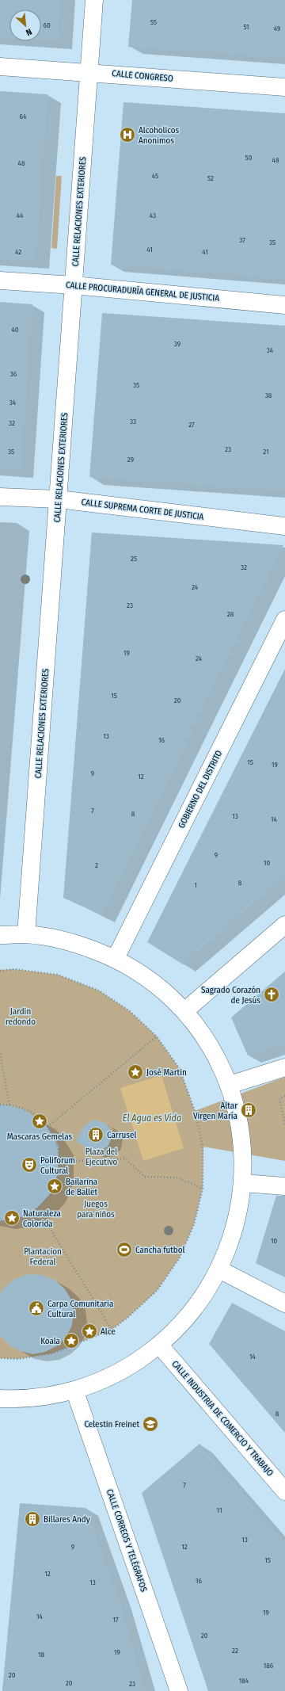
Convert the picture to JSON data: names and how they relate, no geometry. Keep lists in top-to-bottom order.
{
  "streets": {
    "street": [
      "CALLE CONGRESO",
      "CALLE RELACIONES EXTERIORES",
      "CALLE PROCURADURÍA GENERAL DE JUSTICIA",
      "CALLE SUPREMA CORTE DE JUSTICIA",
      "GOBIERNO DEL DISTRITO",
      "CALLE INDUSTRIA DE COMERCIO Y TRABAJO",
      "CALLE CORREOS Y TELÉGRAFOS"
    ]
  },
  "crossings": [
    ["CALLE CONGRESO", "CALLE RELACIONES EXTERIORES"],
    ["CALLE RELACIONES EXTERIORES", "CALLE PROCURADURÍA GENERAL DE JUSTICIA"],
    ["CALLE RELACIONES EXTERIORES", "CALLE SUPREMA CORTE DE JUSTICIA"]
  ],
  "water": ["El Agua es Vida"],
  "parks": [
    "Jardin redondo",
    "Plaza del Ejecutivo",
    "Juegos para niños",
    "Plantacion Federal"
  ],
  "places": {
    "hospital": ["Alcoholicos Anonimos"],
    "church": ["Sagrado Corazón de Jesús"],
    "place": [
      "José Martin",
      "Mascaras Gemelas",
      "Bailarina de Ballet",
      "Naturaleza Colorida",
      "Alce",
      "Koala"
    ],
    "building": ["Altar Virgen María", "Carrusel", "Billares Andy"],
    "theatre": ["Poliforum Cultural"],
    "sports": ["Cancha futbol"],
    "public building": ["Carpa Comunitaria Cultural"],
    "school or university": ["Celestin Freinet"]
  },
  "house_numbers": [
    "55",
    "60",
    "51",
    "49",
    "64",
    "50",
    "48",
    "48",
    "45",
    "52",
    "44",
    "43",
    "37",
    "35",
    "41",
    "42",
    "41",
    "40",
    "39",
    "34",
    "36",
    "35",
    "38",
    "34",
    "33",
    "32",
    "27",
    "23",
    "35",
    "21",
    "29",
    "25",
    "32",
    "24",
    "23",
    "28",
    "19",
    "24",
    "15",
    "20",
    "13",
    "16",
    "15",
    "19",
    "9",
    "12",
    "7",
    "8",
    "13",
    "14",
    "9",
    "10",
    "2",
    "8",
    "1",
    "10",
    "14",
    "8",
    "7",
    "11",
    "13",
    "9",
    "12",
    "15",
    "12",
    "16",
    "13",
    "19",
    "14",
    "17",
    "20",
    "22",
    "19",
    "18",
    "186",
    "20",
    "184",
    "20",
    "23"
  ],
  "north": "bottom right"
}
